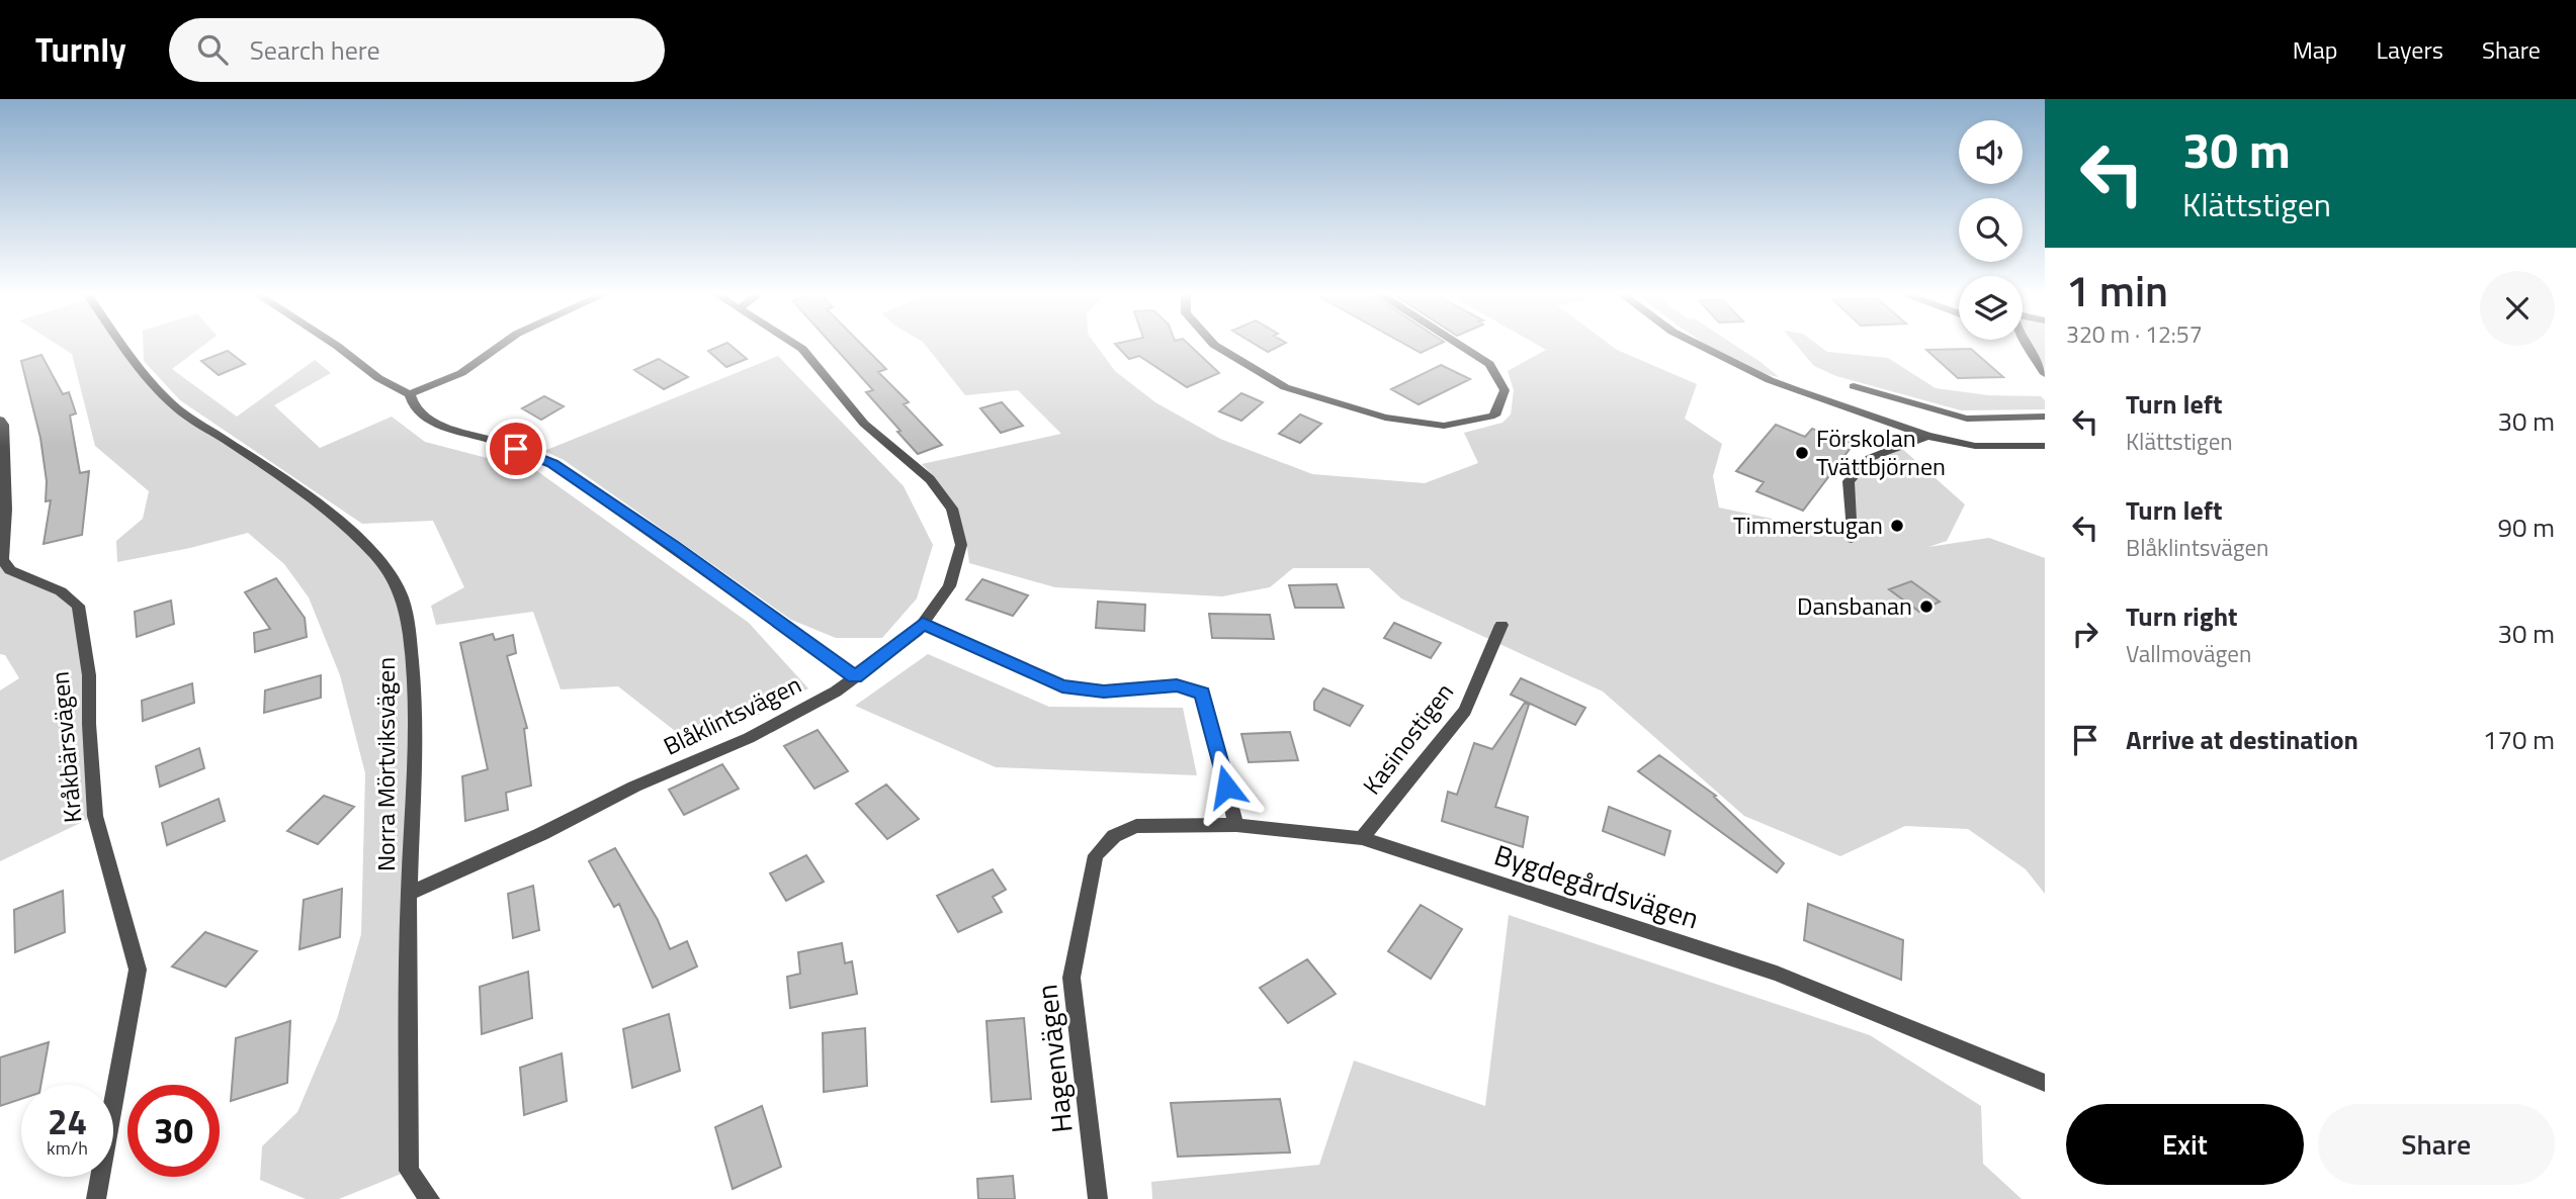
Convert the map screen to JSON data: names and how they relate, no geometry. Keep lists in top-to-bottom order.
{
  "streets": {
    "street": [
      "Blåklintsvägen",
      "Kasinostigen",
      "Kråkbärsvägen",
      "Norra Mörtviksvägen",
      "Bygdegårdsvägen",
      "Hagenvägen"
    ]
  },
  "crossings": [
    ["Blåklintsvägen", "Norra Mörtviksvägen"],
    ["Kasinostigen", "Bygdegårdsvägen"],
    ["Bygdegårdsvägen", "Hagenvägen"]
  ],
  "places": ["Förskolan Tvättbjörnen", "Timmerstugan", "Dansbanan"],
  "page": {
    "header": "Turnly",
    "search": "Search here",
    "nav": ["Map", "Layers", "Share"],
    "turn": ["30 m", "Klättstigen"],
    "heading": ["1 min", "320 m · 12:57"],
    "list": [
      {
        "name": "Turn left",
        "note": "Klättstigen",
        "value": "30 m"
      },
      {
        "name": "Turn left",
        "note": "Blåklintsvägen",
        "value": "90 m"
      },
      {
        "name": "Turn right",
        "note": "Vallmovägen",
        "value": "30 m"
      },
      {
        "name": "Arrive at destination",
        "value": "170 m"
      }
    ],
    "speed": "24 km/h",
    "limit": "30",
    "buttons": ["Exit", "Share"]
  }
}
